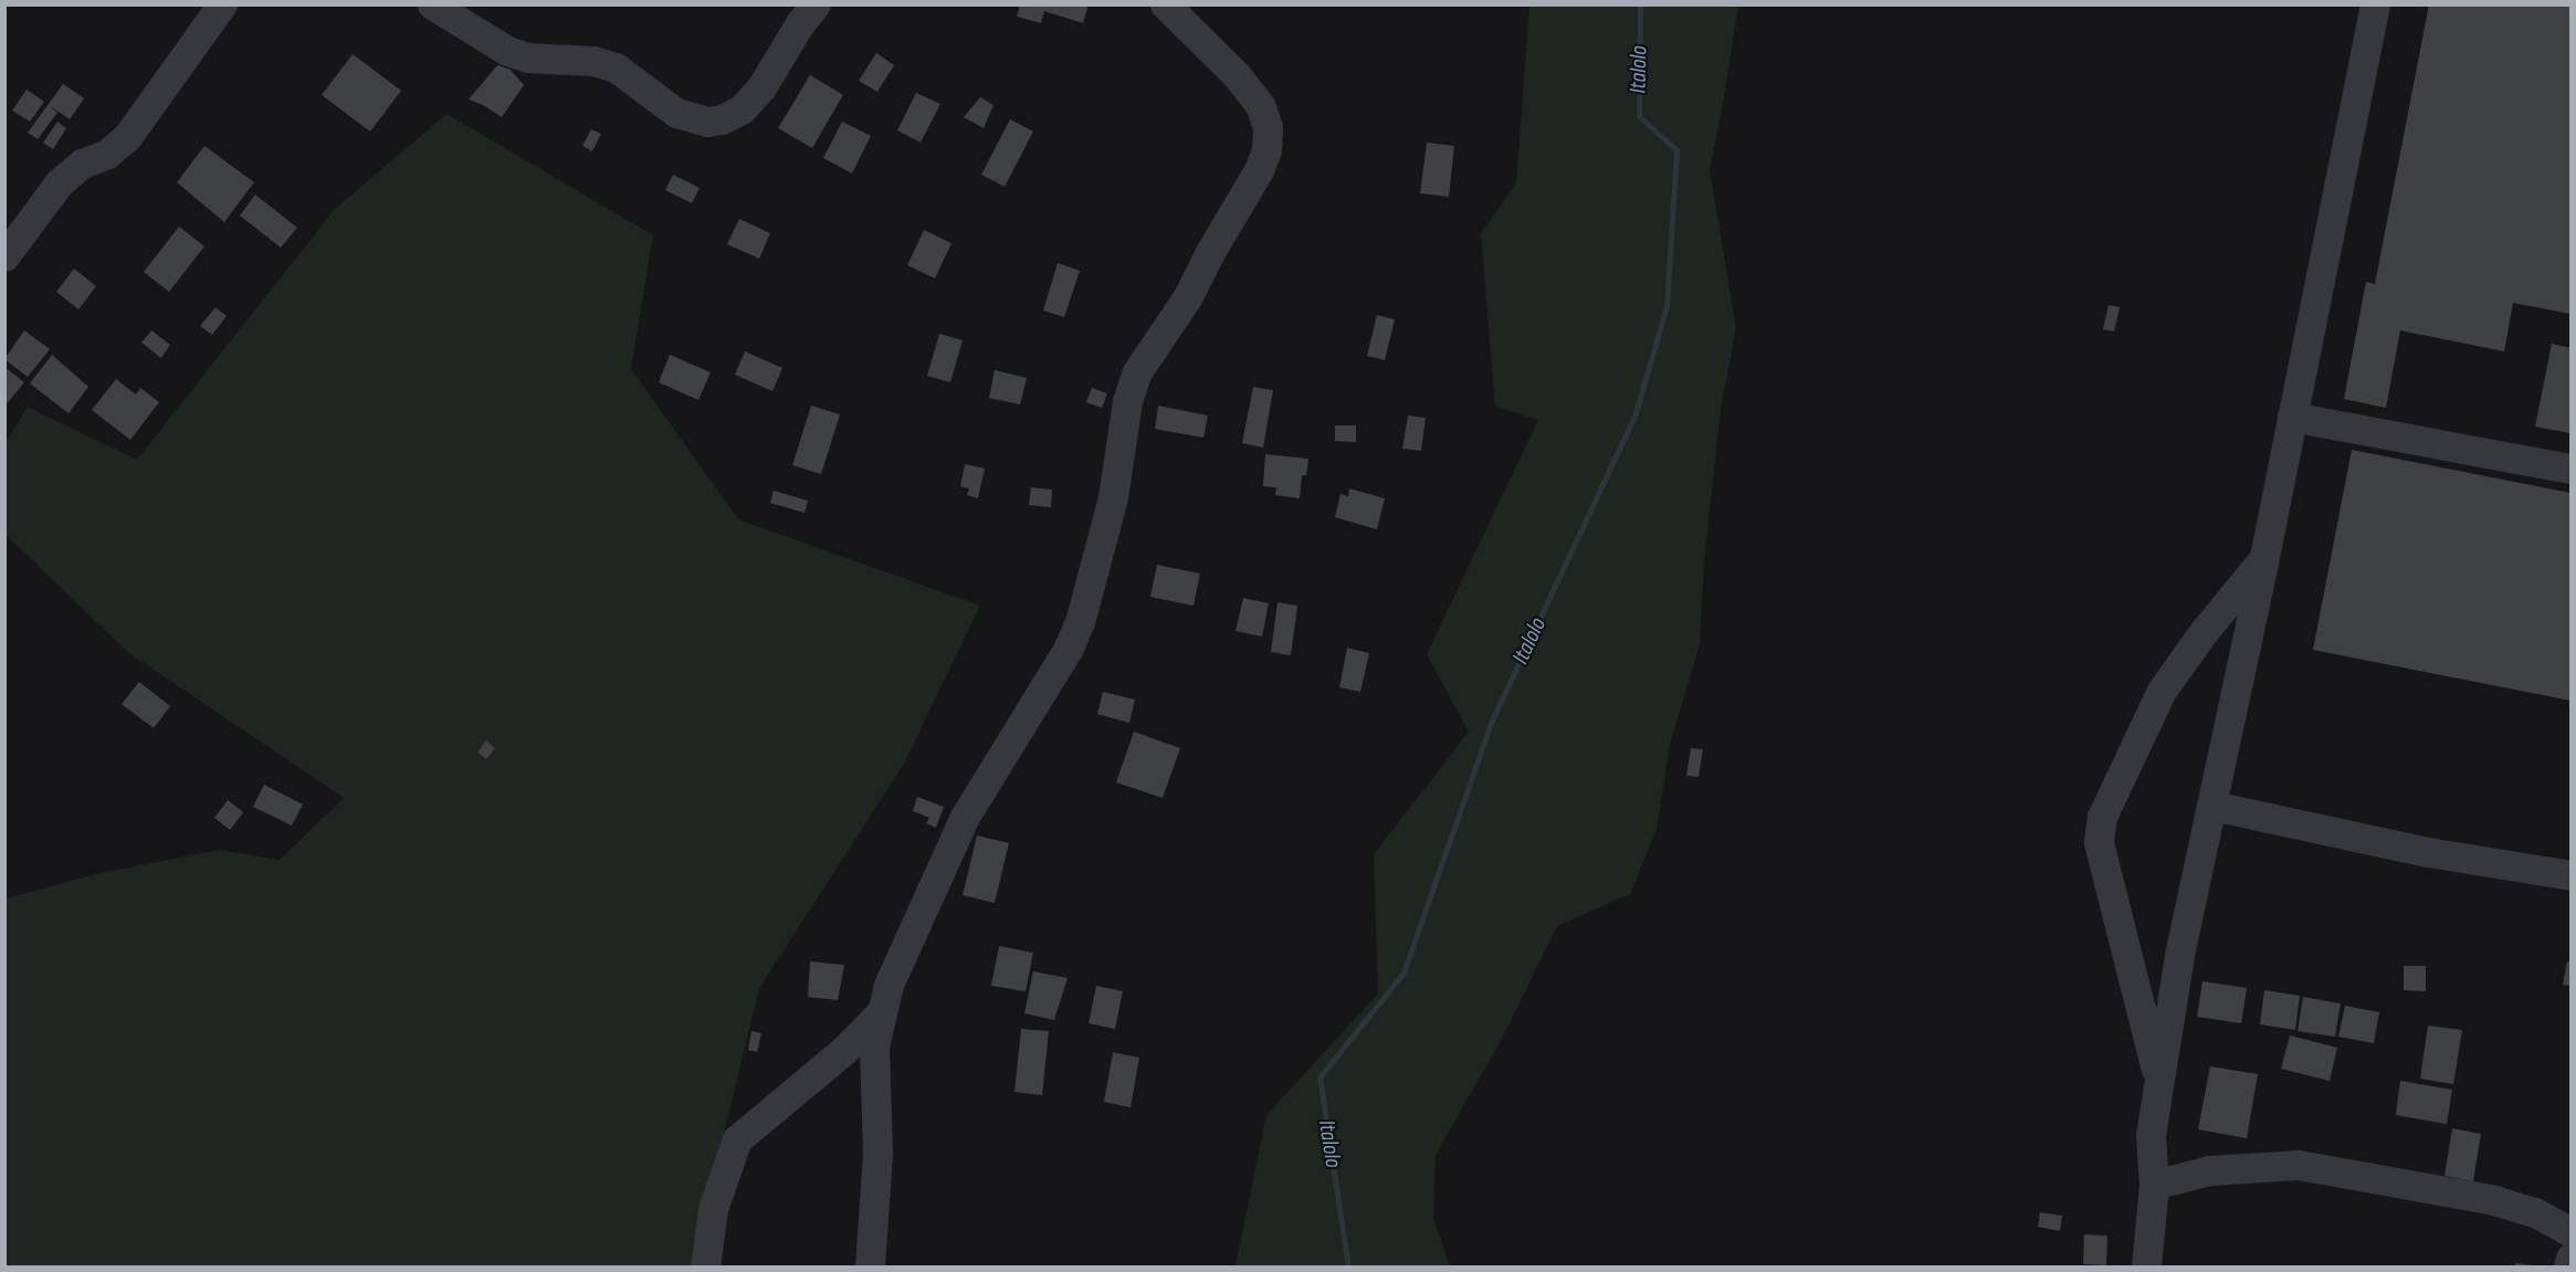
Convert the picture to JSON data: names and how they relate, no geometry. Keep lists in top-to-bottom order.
{
  "water": ["Italolo"]
}
